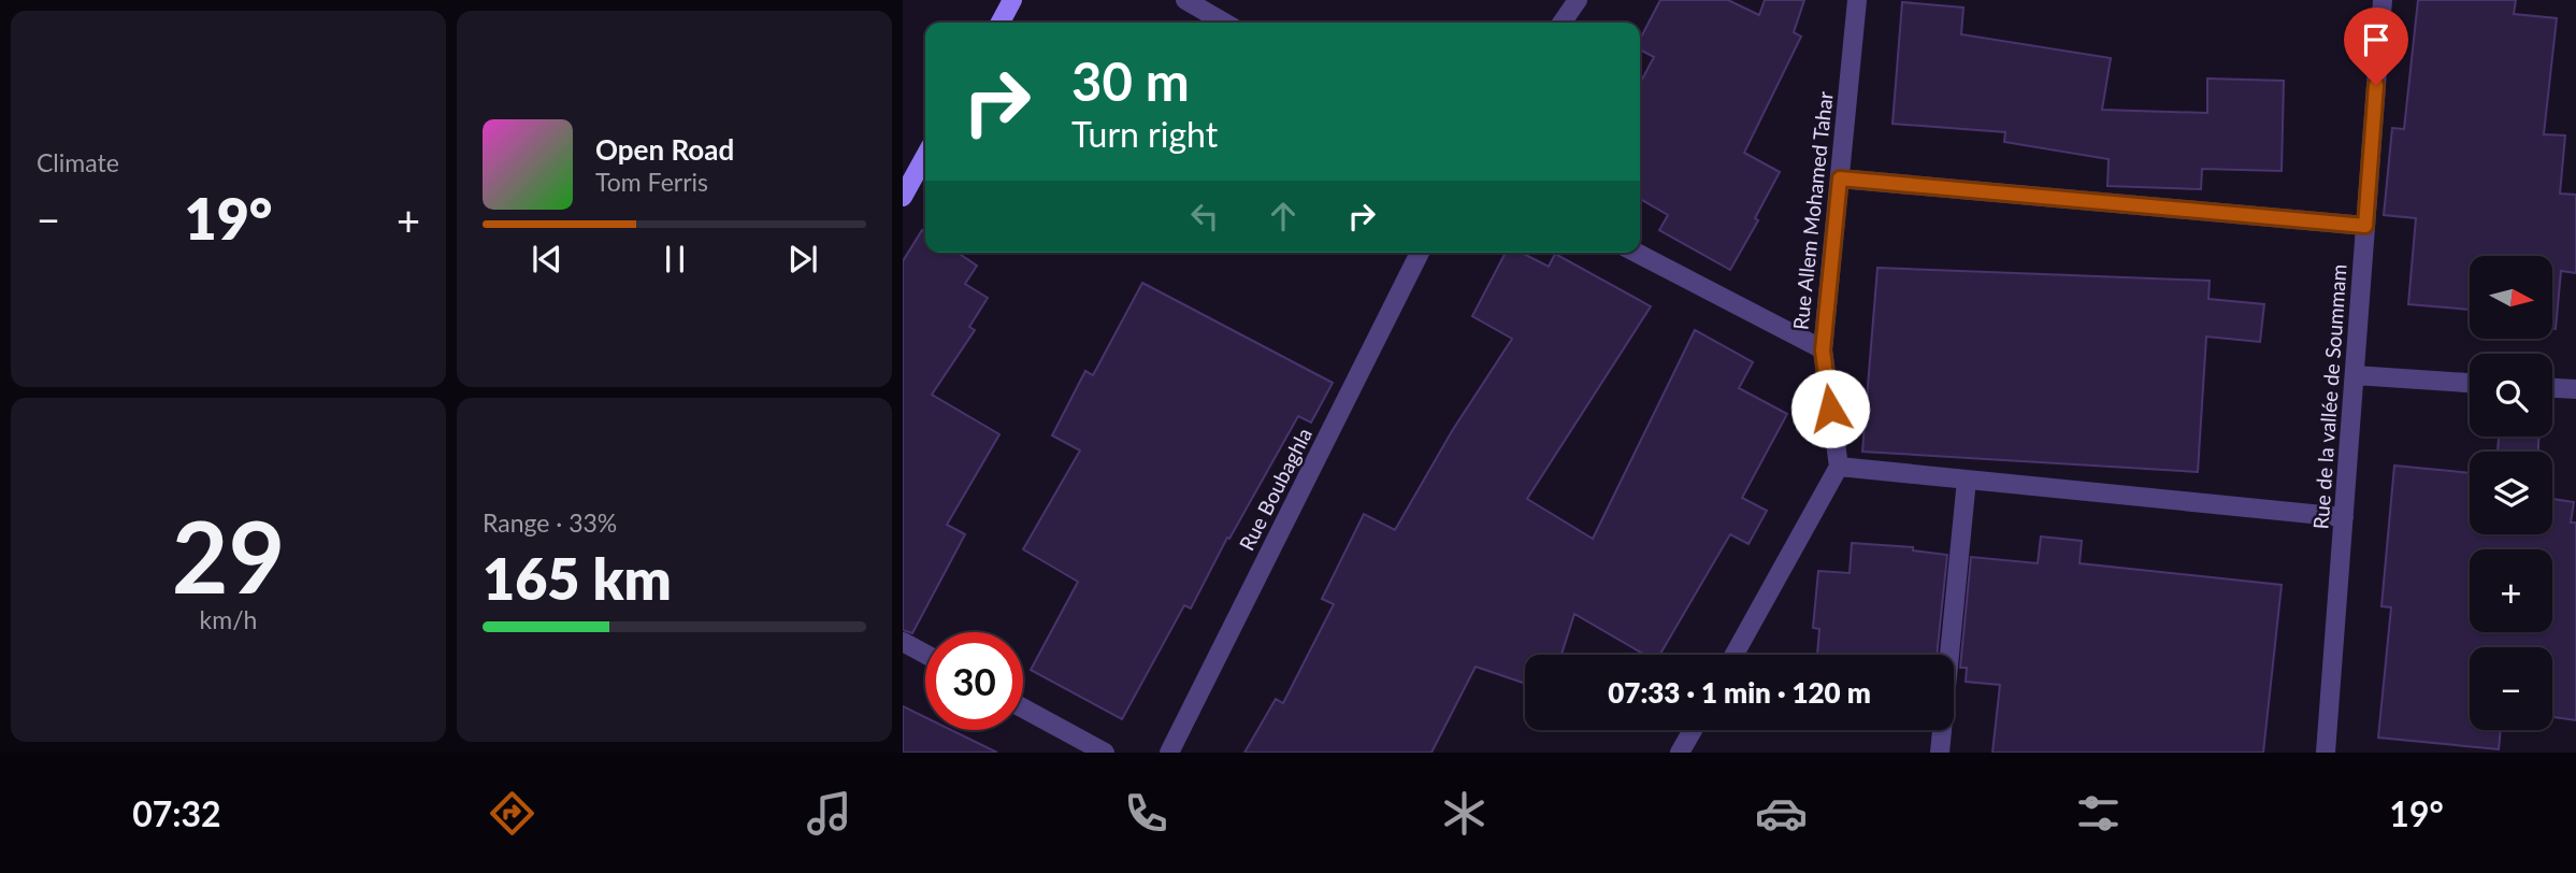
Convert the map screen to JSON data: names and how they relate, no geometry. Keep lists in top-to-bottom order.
{
  "streets": {
    "street": ["Rue Allem Mohamed Tahar", "Rue de la vallée de Soummam", "Rue Boubaghla"]
  },
  "north": "right",
  "page": {
    "tile": [
      "Climate",
      ["29", "km/h"],
      ["Range · 33%", "165 km"]
    ],
    "turn": ["30 m", "Turn right"],
    "song": ["Open Road", "Tom Ferris"],
    "heat": ["−", "19°", "+"],
    "map_buttons": ["+", "−"],
    "limit": "30",
    "trip": "07:33 · 1 min · 120 m",
    "tabs": ["07:32", "19°"]
  }
}
